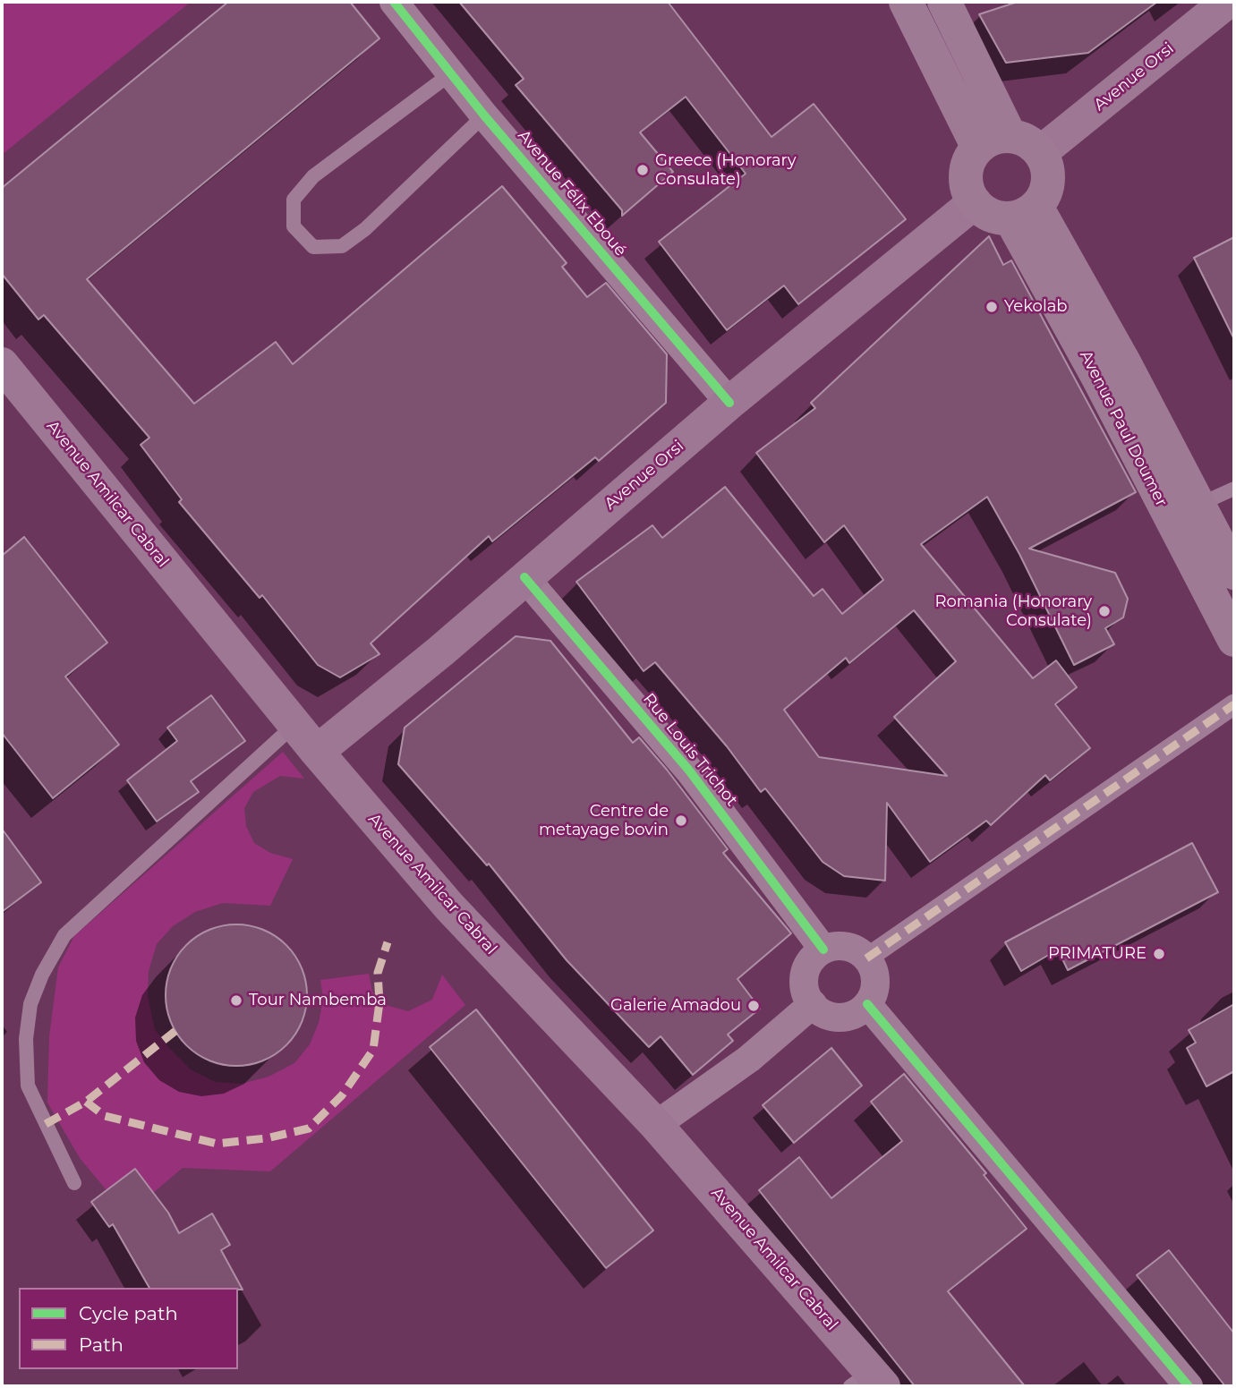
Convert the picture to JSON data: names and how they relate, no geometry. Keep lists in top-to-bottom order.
{
  "streets": {
    "main road": ["Avenue Orsi", "Avenue Paul Doumer", "Avenue Amilcar Cabral"],
    "street": ["Avenue Félix Eboué", "Rue Louis Trichot"]
  },
  "crossings": [
    ["Avenue Orsi", "Avenue Félix Eboué"],
    ["Avenue Orsi", "Avenue Paul Doumer"],
    ["Avenue Orsi", "Avenue Amilcar Cabral"],
    ["Avenue Orsi", "Rue Louis Trichot"]
  ],
  "places": [
    "Greece (Honorary Consulate)",
    "Yekolab",
    "Romania (Honorary Consulate)",
    "Centre de metayage bovin",
    "PRIMATURE",
    "Tour Nambemba",
    "Galerie Amadou"
  ],
  "legend": ["Cycle path", "Path"]
}
